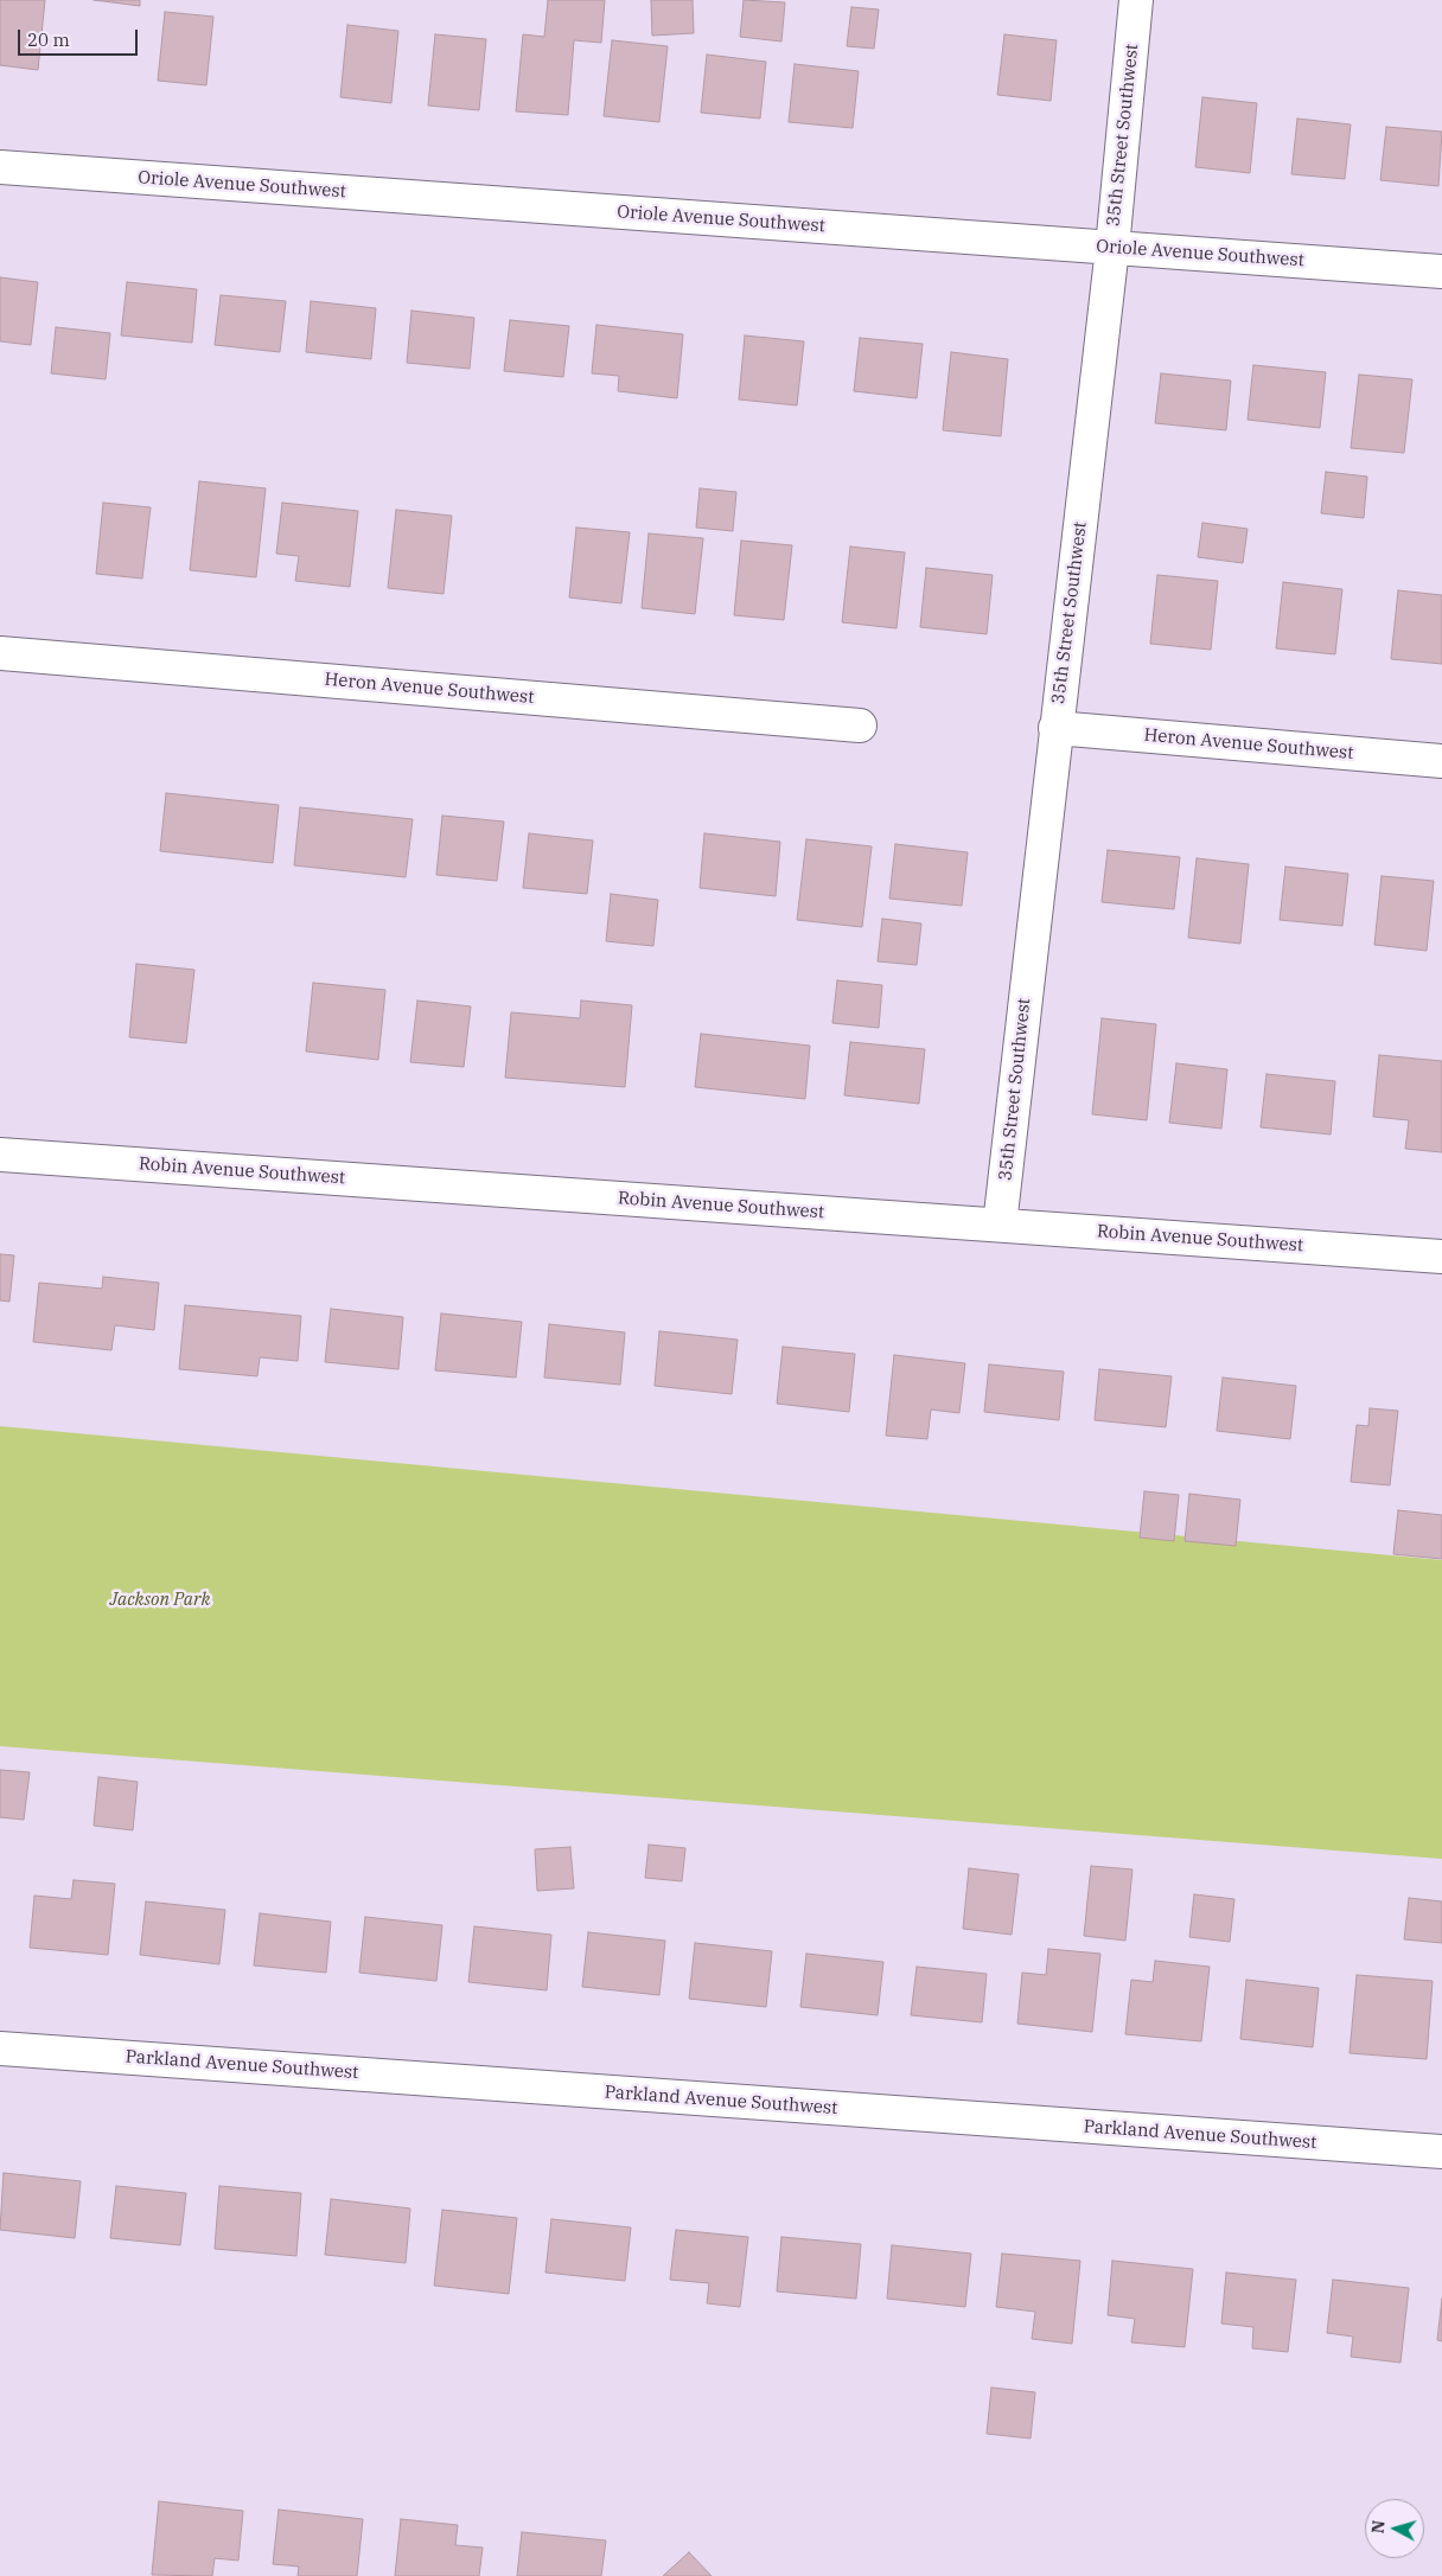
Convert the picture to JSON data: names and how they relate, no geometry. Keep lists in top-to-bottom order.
{
  "streets": {
    "street": [
      "35th Street Southwest",
      "Oriole Avenue Southwest",
      "Heron Avenue Southwest",
      "Robin Avenue Southwest",
      "Parkland Avenue Southwest"
    ]
  },
  "crossings": [
    ["35th Street Southwest", "Oriole Avenue Southwest"],
    ["35th Street Southwest", "Heron Avenue Southwest"],
    ["35th Street Southwest", "Robin Avenue Southwest"]
  ],
  "parks": ["Jackson Park"],
  "scale_bar": "20 m",
  "north": "left"
}
